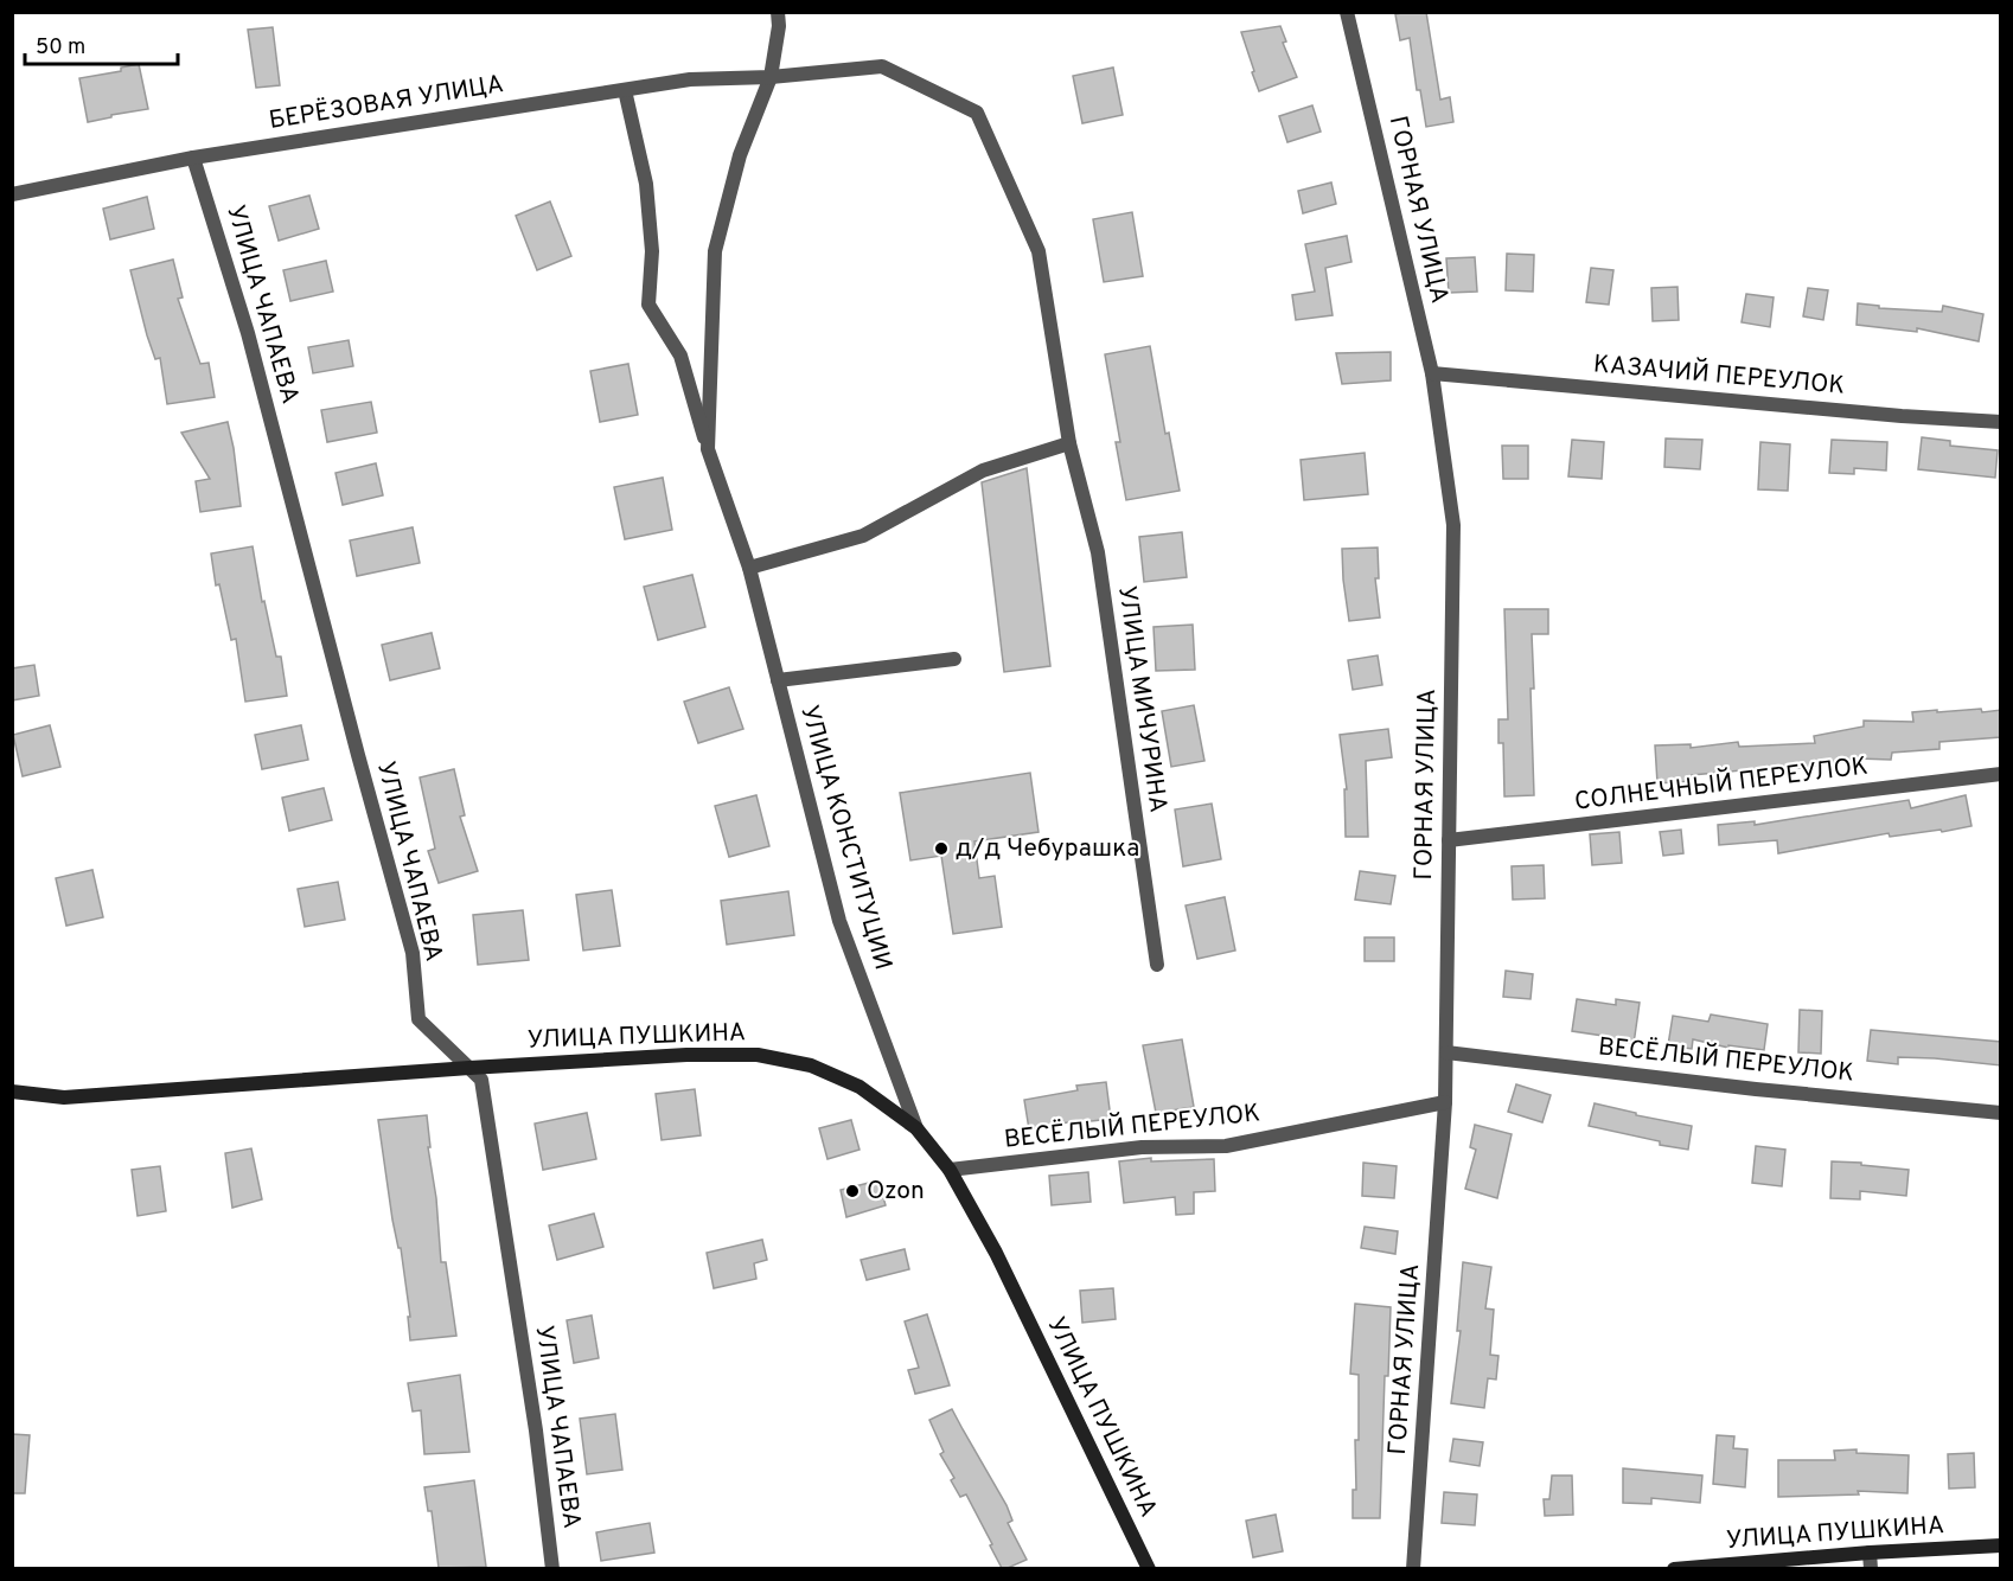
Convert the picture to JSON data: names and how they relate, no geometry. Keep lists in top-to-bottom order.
{
  "streets": {
    "main road": ["УЛИЦА ПУШКИНА"],
    "street": [
      "БЕРЁЗОВАЯ УЛИЦА",
      "ГОРНАЯ УЛИЦА",
      "УЛИЦА ЧАПАЕВА",
      "КАЗАЧИЙ ПЕРЕУЛОК",
      "УЛИЦА МИЧУРИНА",
      "СОЛНЕЧНЫЙ ПЕРЕУЛОК",
      "УЛИЦА КОНСТИТУЦИИ",
      "ВЕСЁЛЫЙ ПЕРЕУЛОК"
    ]
  },
  "crossings": [
    ["БЕРЁЗОВАЯ УЛИЦА", "УЛИЦА ЧАПАЕВА"],
    ["БЕРЁЗОВАЯ УЛИЦА", "УЛИЦА МИЧУРИНА"],
    ["БЕРЁЗОВАЯ УЛИЦА", "УЛИЦА КОНСТИТУЦИИ"],
    ["ГОРНАЯ УЛИЦА", "КАЗАЧИЙ ПЕРЕУЛОК"],
    ["ГОРНАЯ УЛИЦА", "СОЛНЕЧНЫЙ ПЕРЕУЛОК"],
    ["ГОРНАЯ УЛИЦА", "ВЕСЁЛЫЙ ПЕРЕУЛОК"],
    ["УЛИЦА ЧАПАЕВА", "УЛИЦА ПУШКИНА"],
    ["УЛИЦА МИЧУРИНА", "УЛИЦА КОНСТИТУЦИИ"],
    ["УЛИЦА КОНСТИТУЦИИ", "УЛИЦА ПУШКИНА"],
    ["УЛИЦА ПУШКИНА", "ВЕСЁЛЫЙ ПЕРЕУЛОК"]
  ],
  "places": ["д/д Чебурашка", "Ozon"],
  "scale_bar": "50 m"
}
